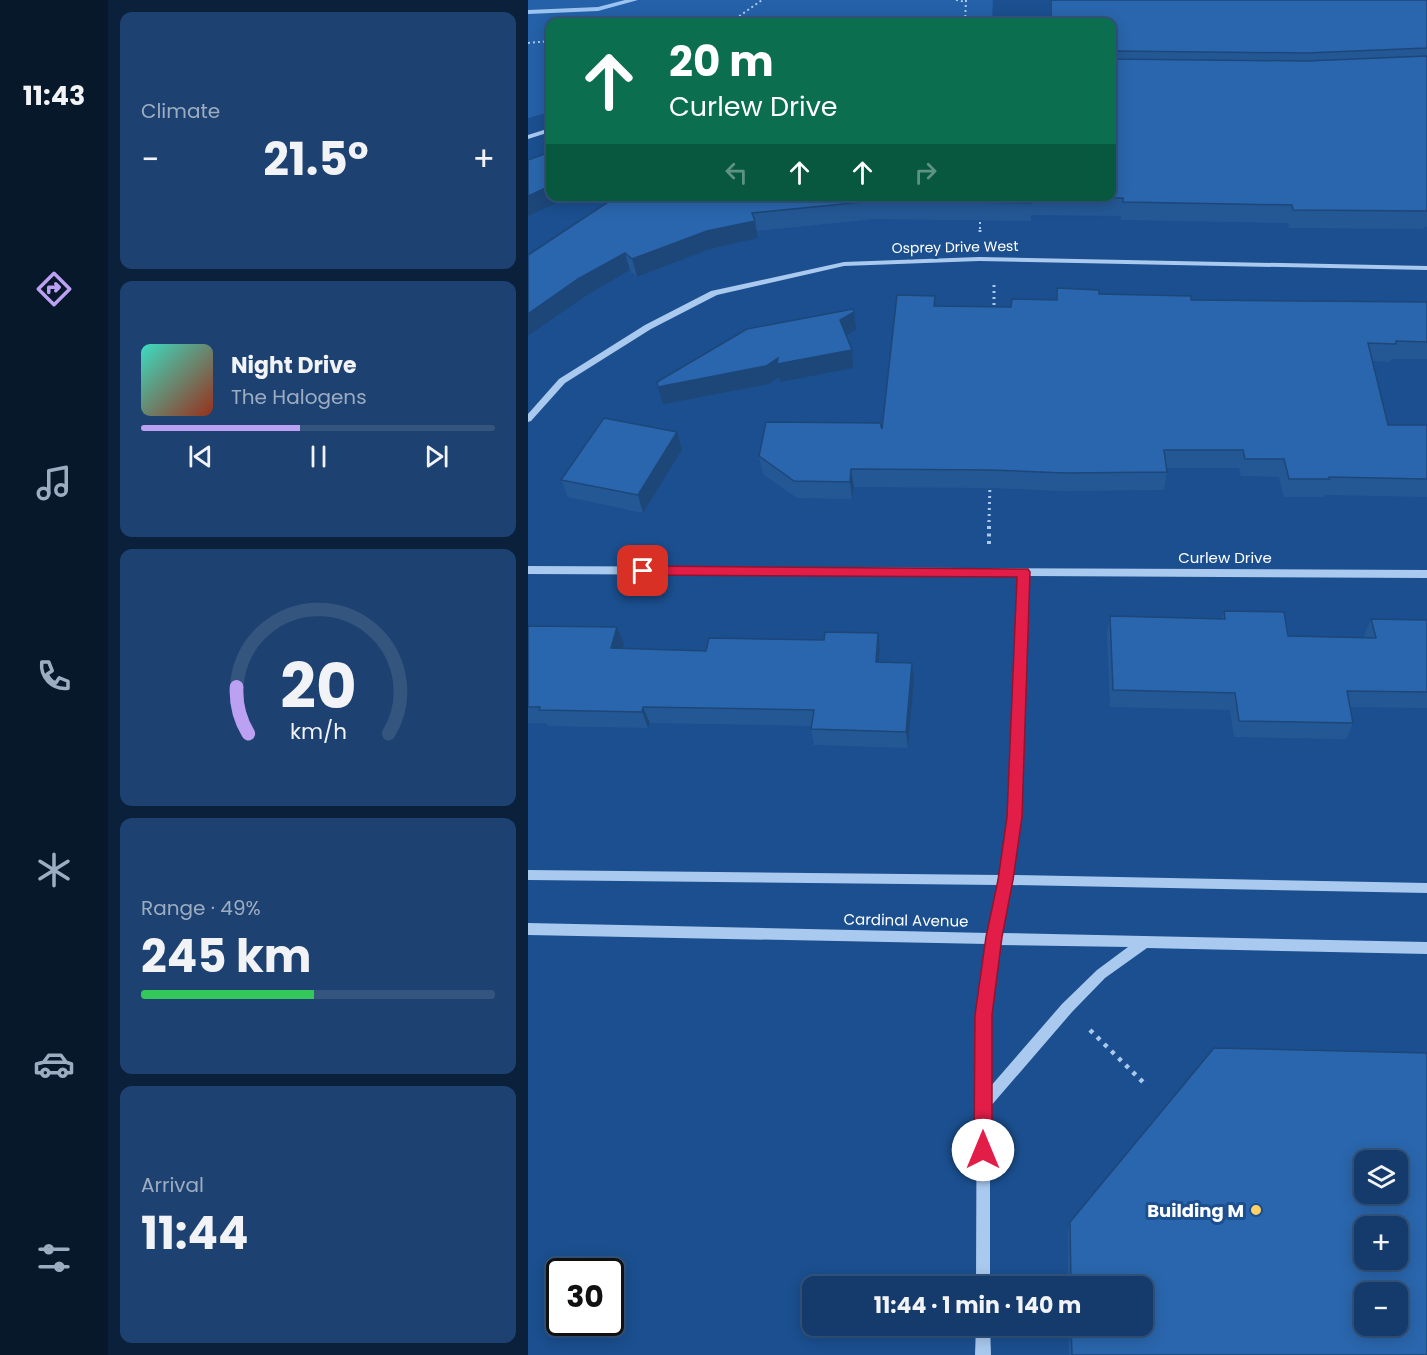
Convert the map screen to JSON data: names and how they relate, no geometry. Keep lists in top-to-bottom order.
{
  "streets": {
    "street": ["Osprey Drive West", "Curlew Drive", "Cardinal Avenue"]
  },
  "places": ["Building M"],
  "page": {
    "tabs": "11:43",
    "tile": [
      "Climate",
      ["Range · 49%", "245 km"],
      ["Arrival", "11:44"]
    ],
    "turn": ["20 m", "Curlew Drive"],
    "heat": ["−", "21.5°", "+"],
    "song": ["Night Drive", "The Halogens"],
    "map_buttons": ["+", "−"],
    "limit": "30",
    "trip": "11:44 · 1 min · 140 m",
    "gauge": ["20", "km/h"]
  }
}
